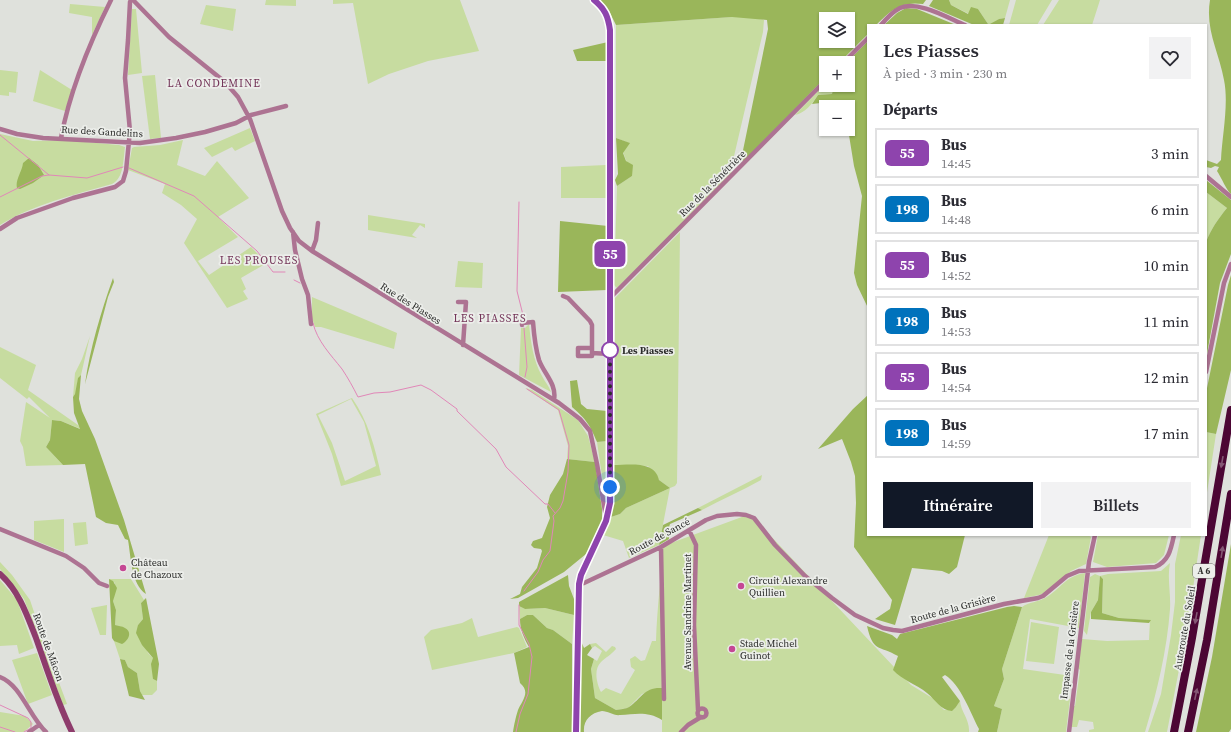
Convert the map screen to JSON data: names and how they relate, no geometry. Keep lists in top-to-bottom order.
{
  "streets": {
    "highway": ["A 6", "Autoroute du Soleil"],
    "street": [
      "Rue des Gandelins",
      "Rue de la Sénétrière",
      "Rue des Piasses",
      "Route de Sancé",
      "Route de la Grisière",
      "Avenue Sandrine Martinet",
      "Route de Mâcon",
      "Impasse de la Grisière"
    ]
  },
  "crossings": [
    ["Rue des Gandelins", "Rue des Piasses"],
    ["Route de Sancé", "Route de la Grisière"],
    ["Route de Sancé", "Avenue Sandrine Martinet"],
    ["Route de la Grisière", "Impasse de la Grisière"]
  ],
  "districts": ["LA CONDEMINE", "LES PROUSES", "LES PIASSES"],
  "places": [
    "Les Piasses",
    "Château de Chazoux",
    "Circuit Alexandre Quillien",
    "Stade Michel Guinot"
  ],
  "lines": ["bus line 55"],
  "page": {
    "on_map": "55",
    "map_buttons": ["+", "−"],
    "heading": [
      ["Les Piasses", "À pied · 3 min · 230 m"],
      "Départs"
    ],
    "list": [
      {
        "mark": "55",
        "name": "Bus",
        "note": "14:45",
        "value": "3 min"
      },
      {
        "mark": "198",
        "name": "Bus",
        "note": "14:48",
        "value": "6 min"
      },
      {
        "mark": "55",
        "name": "Bus",
        "note": "14:52",
        "value": "10 min"
      },
      {
        "mark": "198",
        "name": "Bus",
        "note": "14:53",
        "value": "11 min"
      },
      {
        "mark": "55",
        "name": "Bus",
        "note": "14:54",
        "value": "12 min"
      },
      {
        "mark": "198",
        "name": "Bus",
        "note": "14:59",
        "value": "17 min"
      }
    ],
    "buttons": ["Itinéraire", "Billets"]
  }
}
